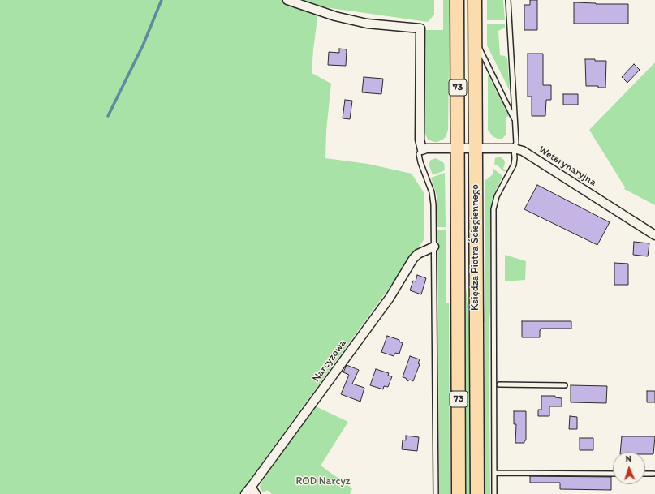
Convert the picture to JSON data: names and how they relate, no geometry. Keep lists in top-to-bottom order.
{
  "streets": {
    "main road": ["73", "Księdza Piotra Ściegiennego"],
    "street": ["Weterynaryjna", "Narcyzowa"]
  },
  "crossings": [
    ["Weterynaryjna", "Księdza Piotra Ściegiennego"]
  ],
  "parks": ["ROD Narcyz"],
  "north": "top"
}
